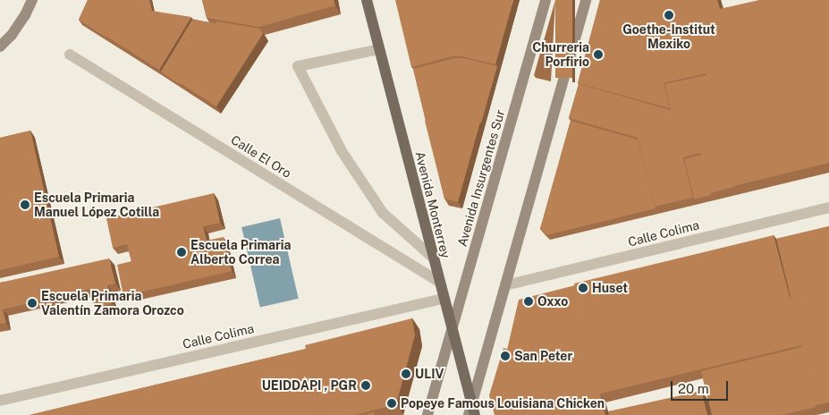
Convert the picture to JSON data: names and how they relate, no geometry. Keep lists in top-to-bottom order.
{
  "streets": {
    "main road": ["Avenida Insurgentes Sur", "Avenida Monterrey"],
    "street": ["Calle El Oro", "Calle Colima"]
  },
  "crossings": [
    ["Calle El Oro", "Avenida Monterrey"],
    ["Avenida Insurgentes Sur", "Avenida Monterrey"],
    ["Avenida Monterrey", "Calle Colima"]
  ],
  "places": [
    "Goethe-Institut Mexiko",
    "Churreria Porfirio",
    "Escuela Primaria Manuel López Cotilla",
    "Escuela Primaria Alberto Correa",
    "Huset",
    "Oxxo",
    "Escuela Primaria Valentín Zamora Orozco",
    "San Peter",
    "ULIV",
    "UEIDDAPI , PGR",
    "Popeye Famous Louisiana Chicken"
  ],
  "scale_bar": "20 m"
}
